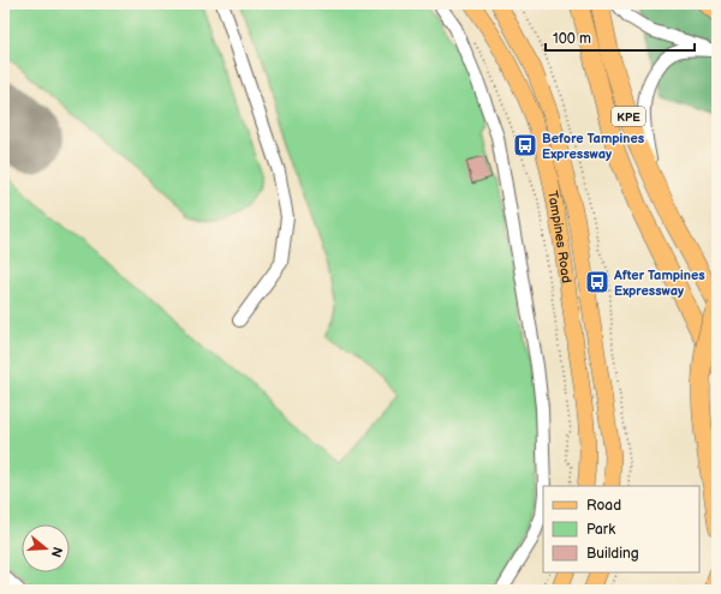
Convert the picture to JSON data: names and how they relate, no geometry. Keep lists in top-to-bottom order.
{
  "streets": {
    "highway": ["KPE"],
    "main road": ["Tampines Road"]
  },
  "places": {
    "bus stop": ["Before Tampines Expressway", "After Tampines Expressway"]
  },
  "legend": ["Road", "Park", "Building"],
  "scale_bar": "100 m",
  "north": "right"
}
